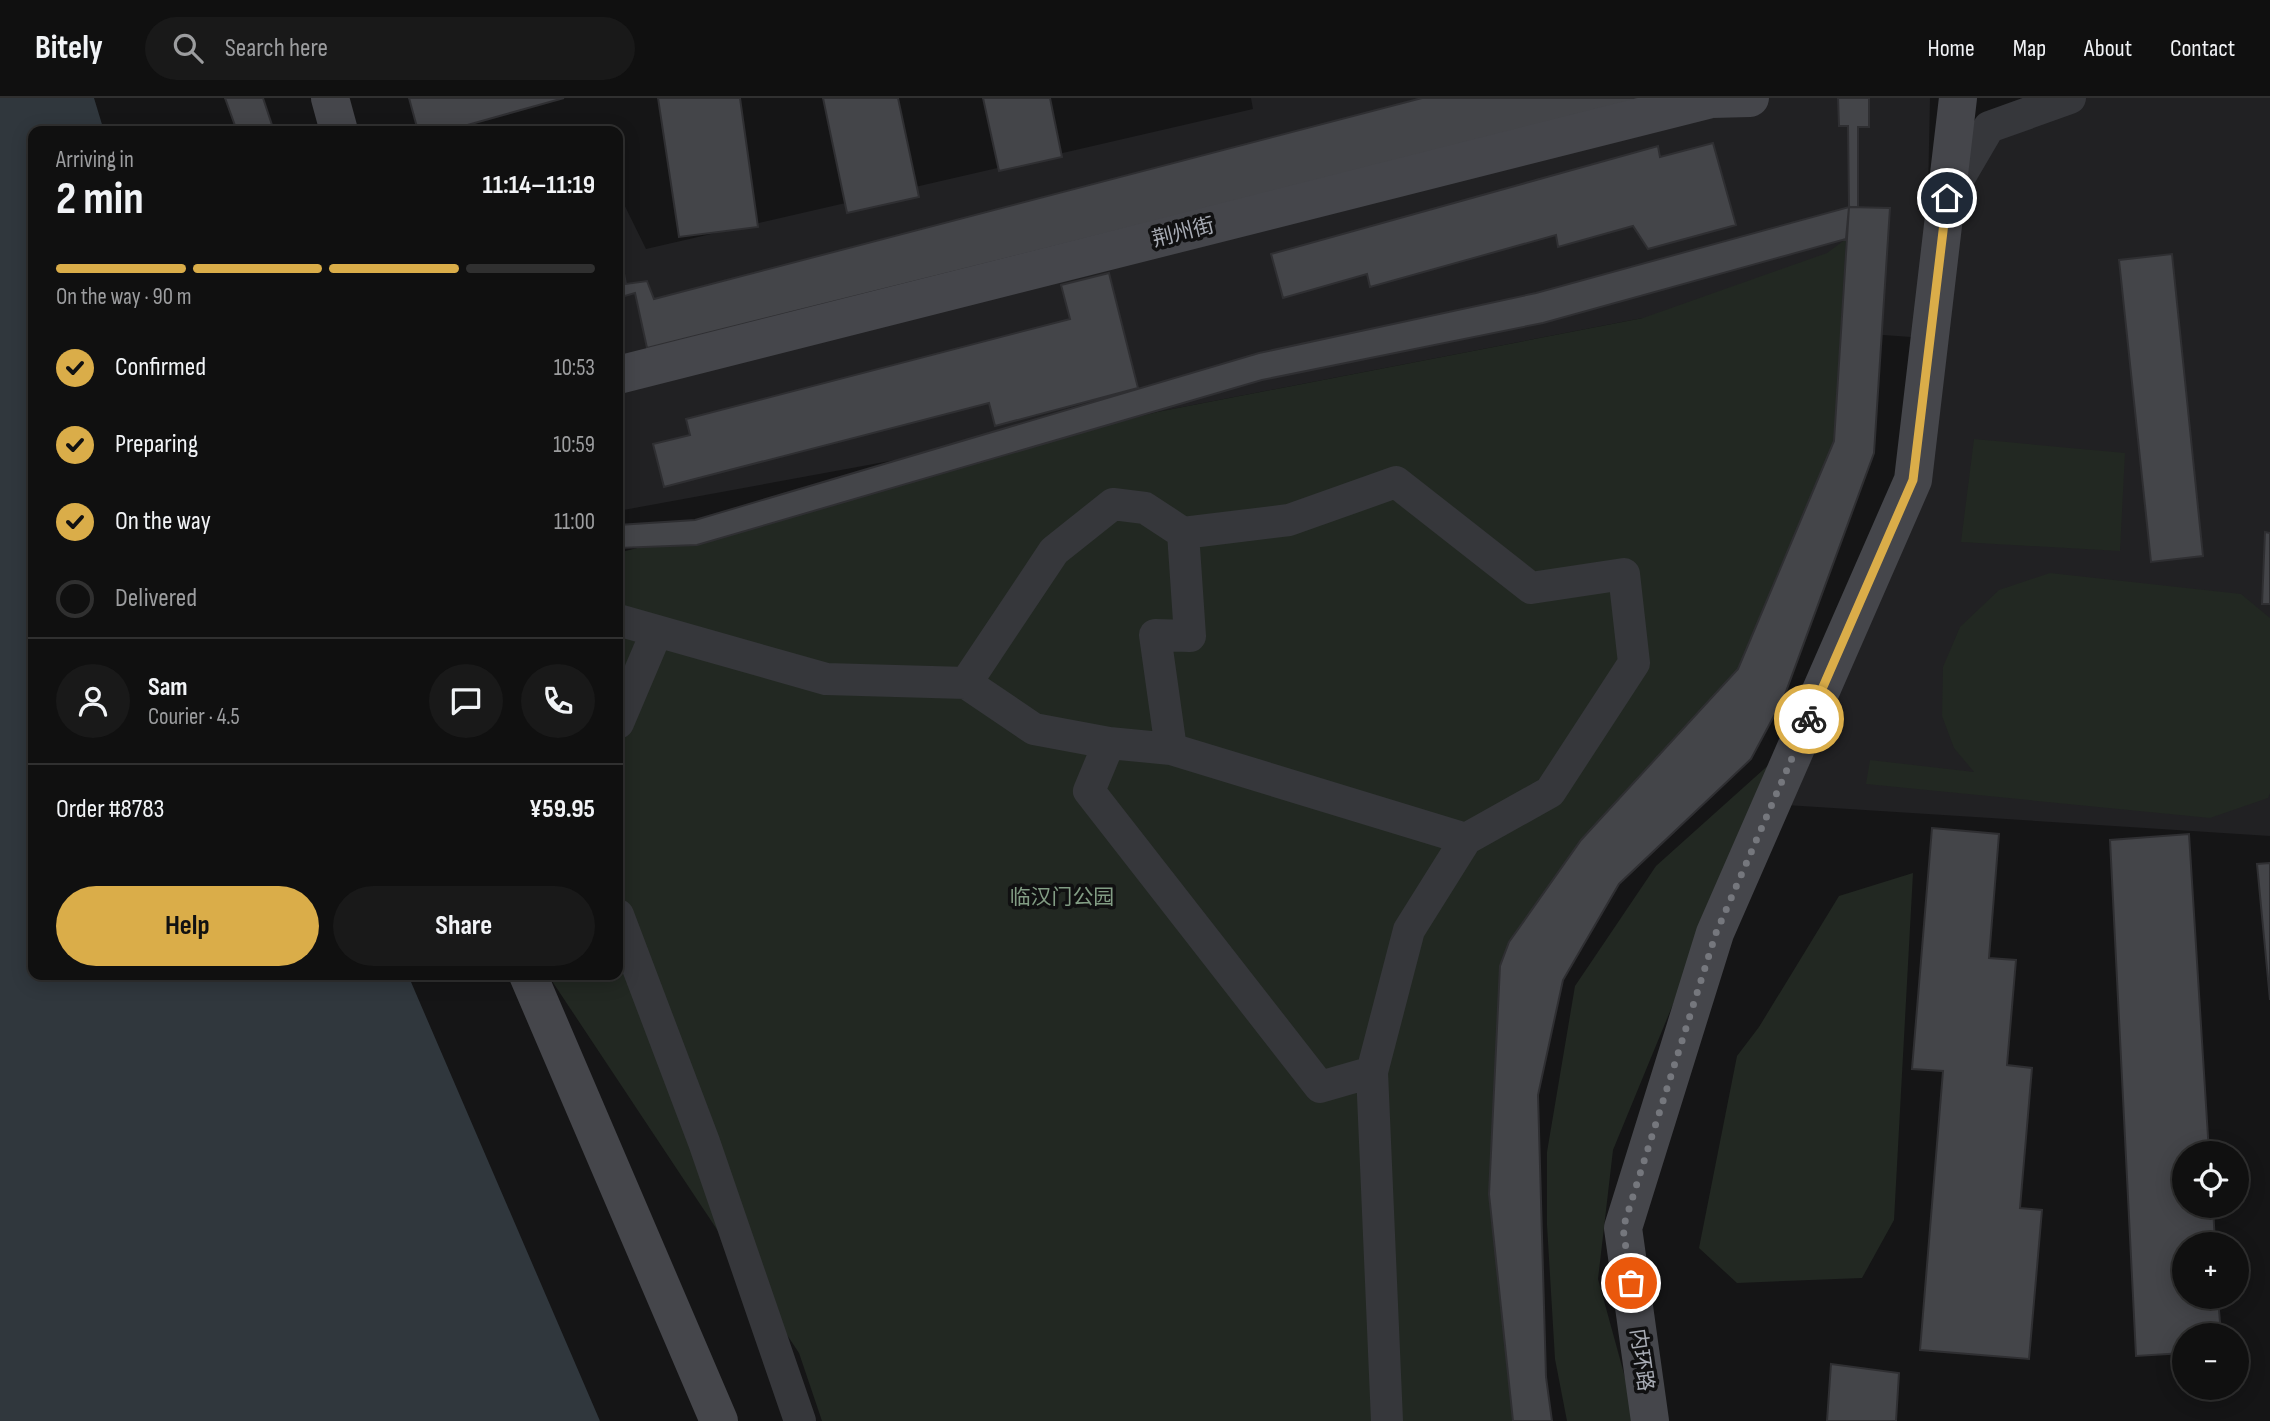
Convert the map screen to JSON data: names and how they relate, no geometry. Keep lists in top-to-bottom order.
{
  "streets": {
    "street": ["荆州街", "内环路"]
  },
  "parks": ["临汉门公园"],
  "page": {
    "header": "Bitely",
    "search": "Search here",
    "nav": [
      "Home",
      "Map",
      "About",
      "Contact"
    ],
    "heading": ["2 min", "Arriving in", "11:14–11:19"],
    "panel": [
      "Sam",
      "Courier · 4.5",
      "Order #8783",
      "¥59.95"
    ],
    "bar": "On the way · 90 m",
    "list": [
      ["Confirmed", "10:53"],
      ["Preparing", "10:59"],
      ["On the way", "11:00"],
      "Delivered"
    ],
    "buttons": ["Help", "Share"],
    "map_buttons": ["+", "−"]
  }
}
